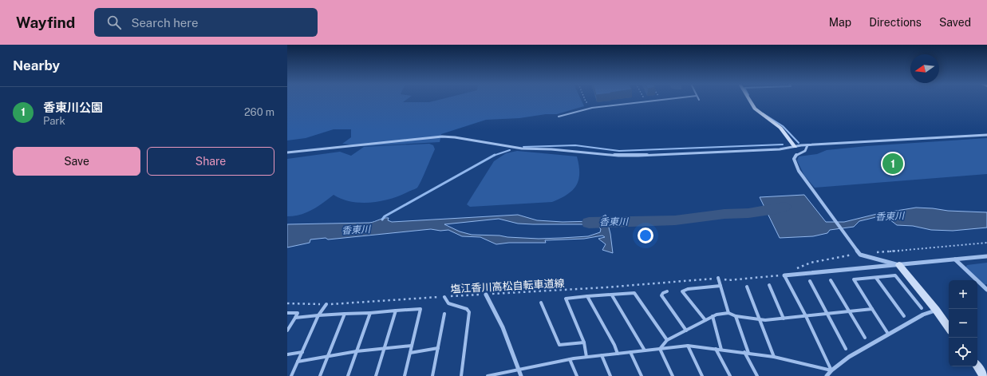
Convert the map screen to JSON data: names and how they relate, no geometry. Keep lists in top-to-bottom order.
{
  "streets": {
    "path": ["塩江香川高松自転車道線"]
  },
  "water": ["香東川"],
  "north": "left",
  "page": {
    "header": "Wayfind",
    "search": "Search here",
    "nav": ["Map", "Directions", "Saved"],
    "heading": "Nearby",
    "list": [
      {
        "mark": "1",
        "name": "香東川公園",
        "note": "Park",
        "value": "260 m"
      }
    ],
    "buttons": ["Save", "Share"],
    "pins": "1",
    "map_buttons": ["+", "−"]
  }
}
